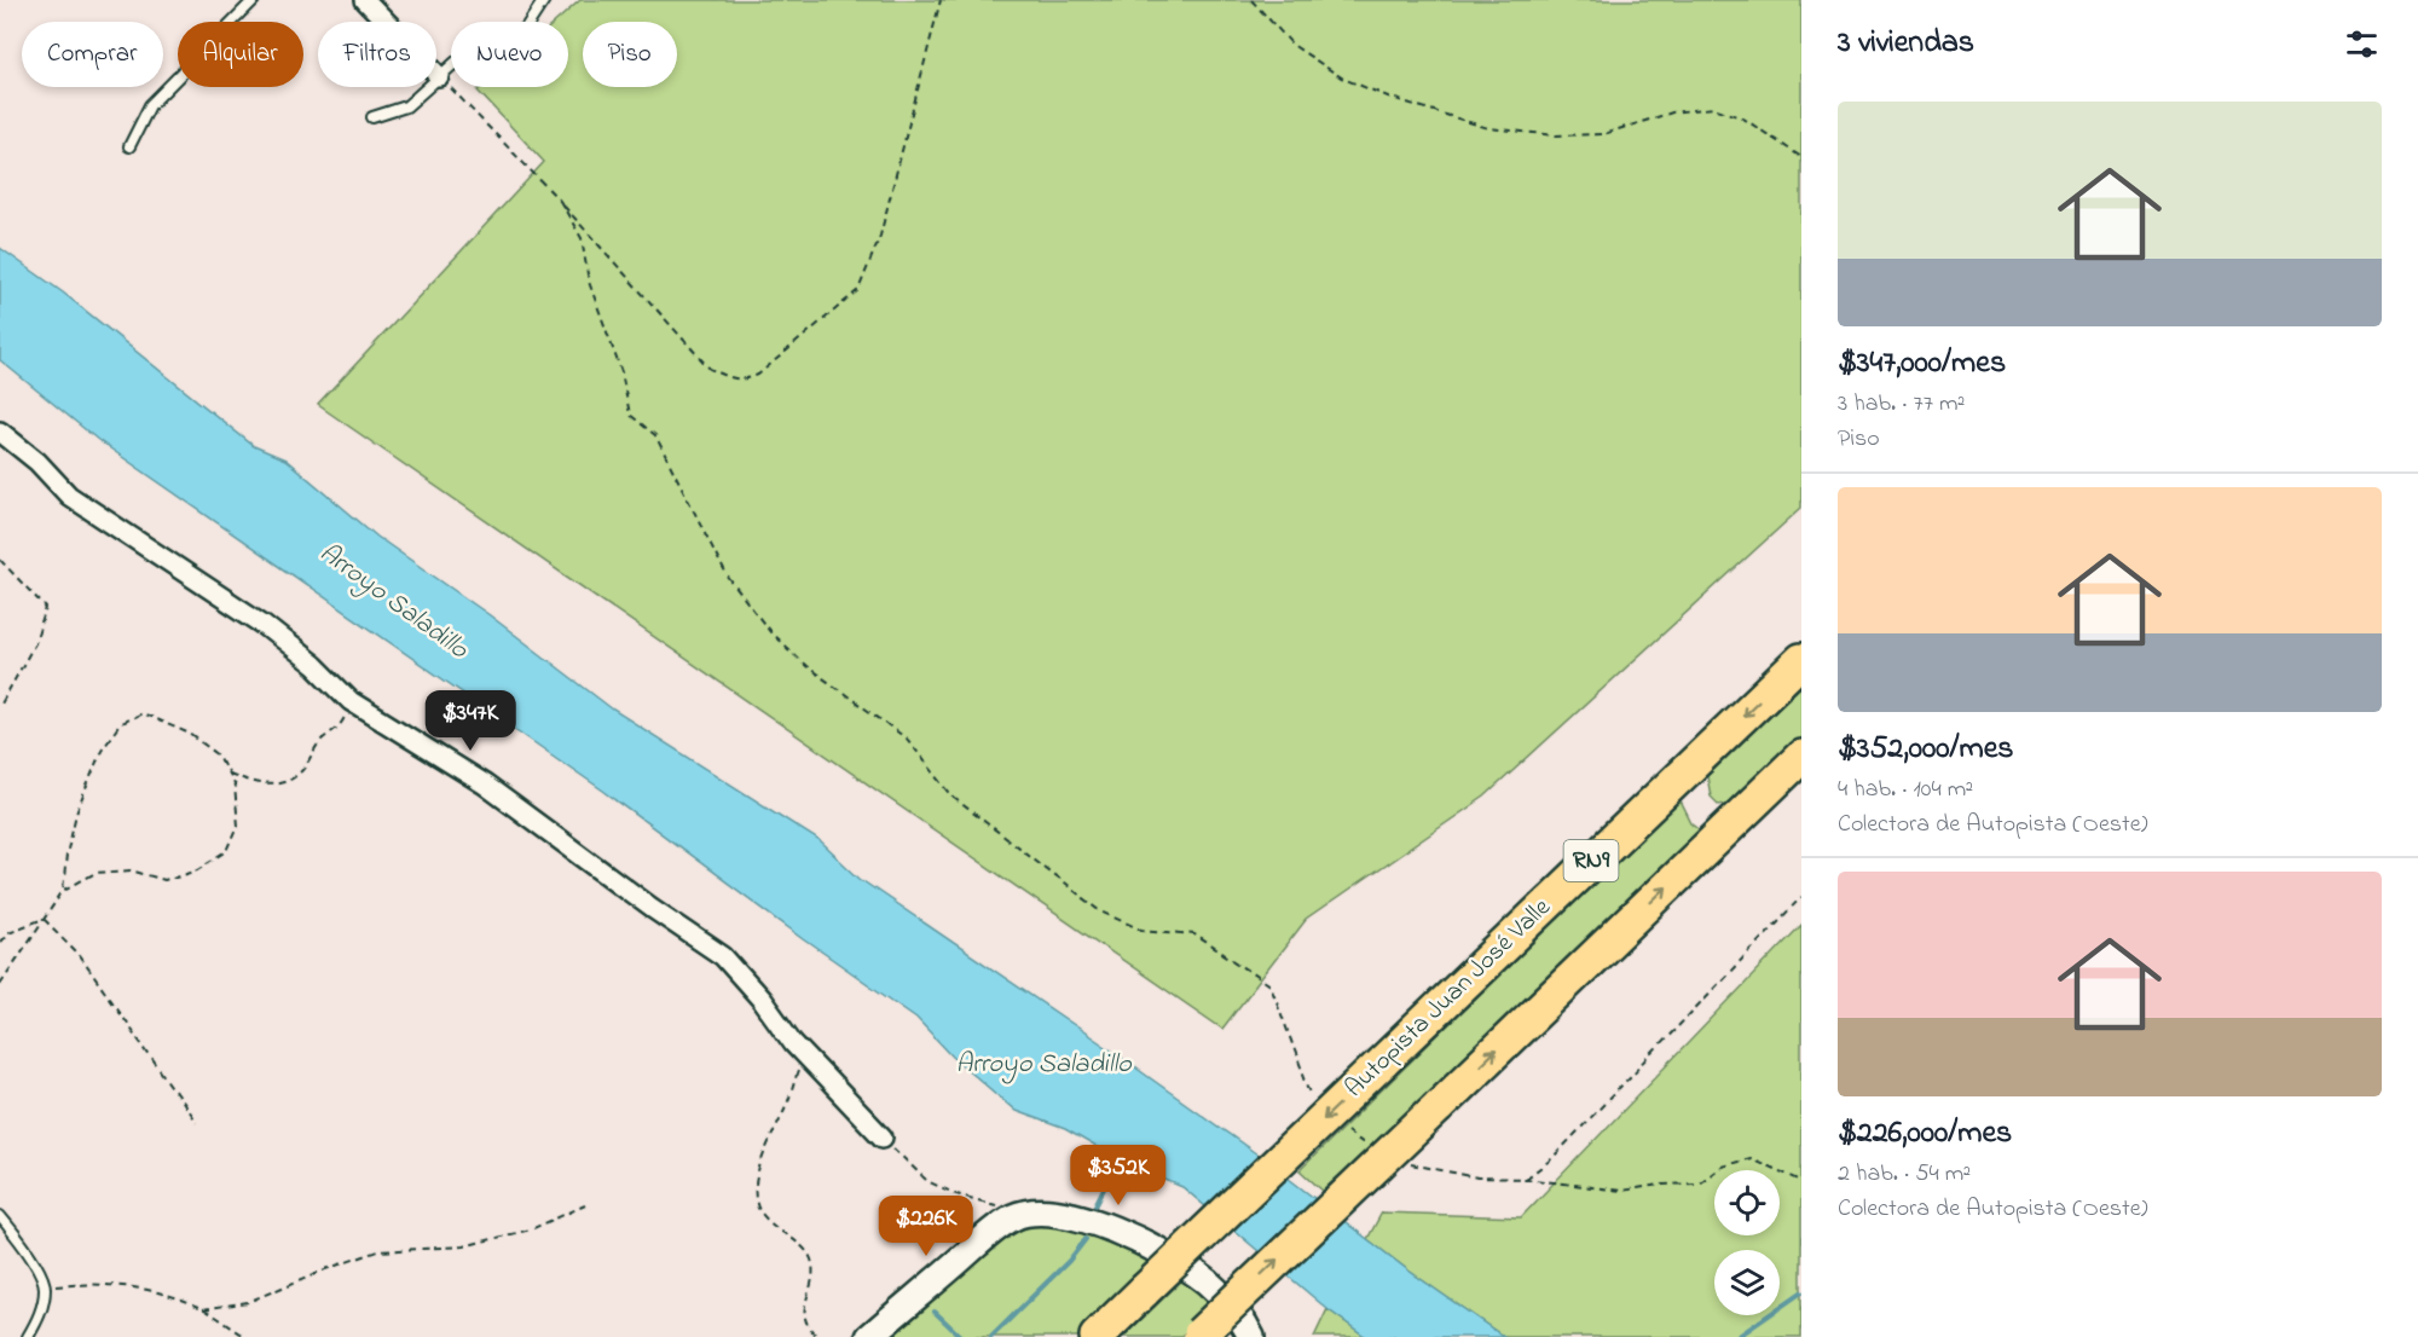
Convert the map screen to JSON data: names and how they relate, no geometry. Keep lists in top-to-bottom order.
{
  "streets": {
    "highway": ["RN9", "Autopista Juan José Valle"]
  },
  "water": ["Arroyo Saladillo"],
  "page": {
    "heading": "3 viviendas",
    "chip": [
      "Comprar",
      "Alquilar",
      "Filtros",
      "Nuevo",
      "Piso"
    ],
    "list": [
      {
        "name": "$347,000/mes",
        "note": "3 hab. · 77 m² · Piso"
      },
      {
        "name": "$352,000/mes",
        "note": "4 hab. · 104 m² · Colectora de Autopista (Oeste)"
      },
      {
        "name": "$226,000/mes",
        "note": "2 hab. · 54 m² · Colectora de Autopista (Oeste)"
      }
    ],
    "price": ["$347K", "$352K", "$226K"]
  }
}
